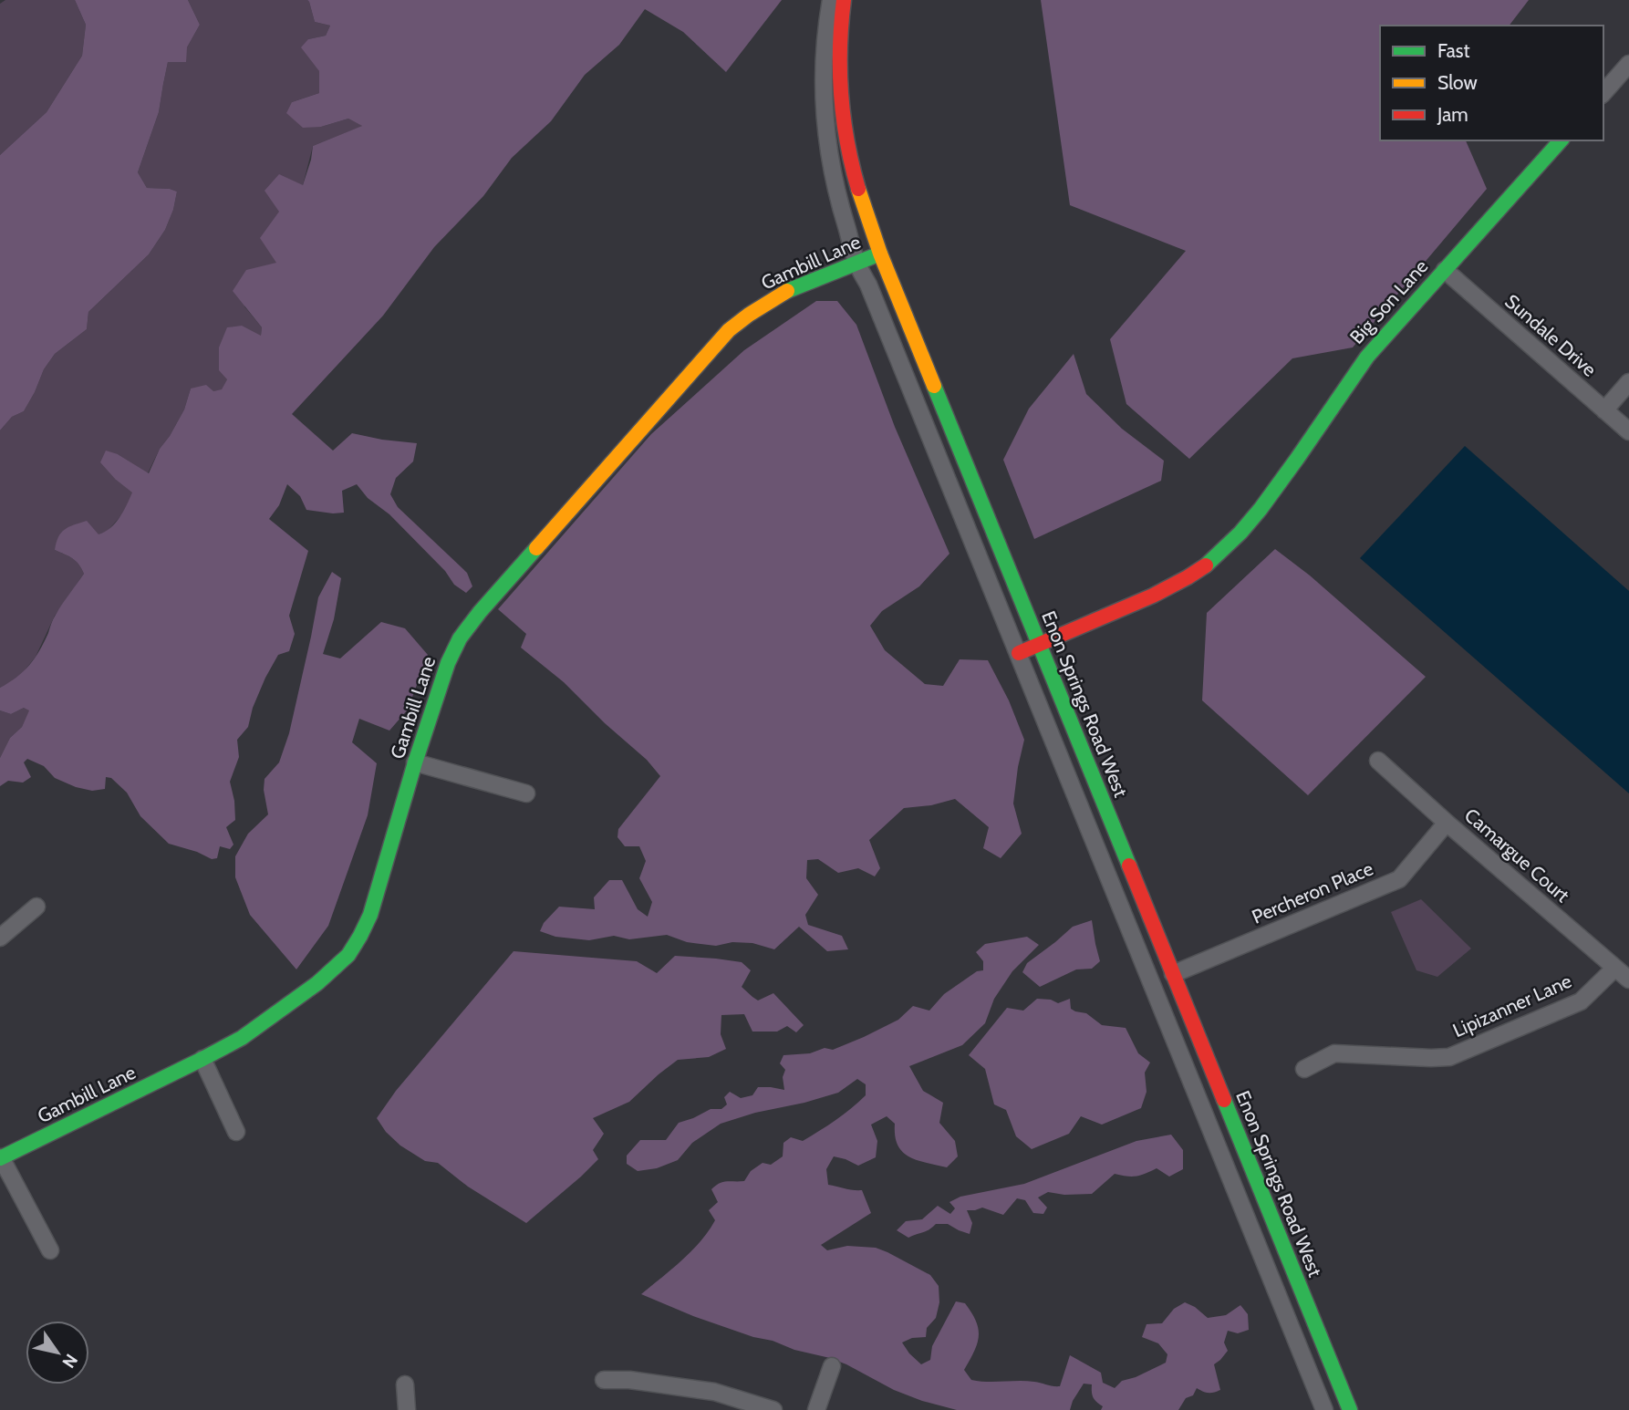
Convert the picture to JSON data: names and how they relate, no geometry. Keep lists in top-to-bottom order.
{
  "streets": {
    "street": [
      "Gambill Lane",
      "Big Son Lane",
      "Sundale Drive",
      "Enon Springs Road West",
      "Camargue Court",
      "Percheron Place",
      "Lipizanner Lane"
    ]
  },
  "crossings": [
    ["Gambill Lane", "Enon Springs Road West"],
    ["Big Son Lane", "Sundale Drive"],
    ["Big Son Lane", "Enon Springs Road West"],
    ["Enon Springs Road West", "Percheron Place"],
    ["Camargue Court", "Percheron Place"],
    ["Camargue Court", "Lipizanner Lane"]
  ],
  "legend": ["Fast", "Slow", "Jam"],
  "north": "bottom right"
}
